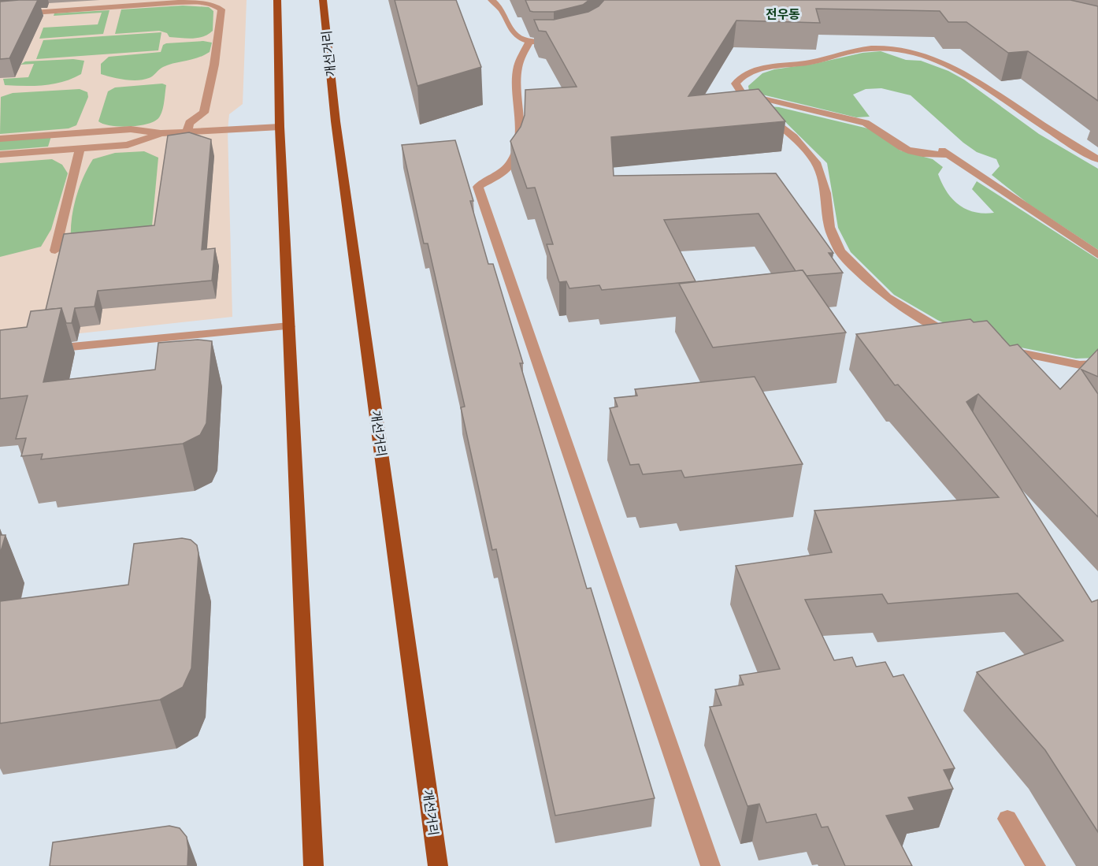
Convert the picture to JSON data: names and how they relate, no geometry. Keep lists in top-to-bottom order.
{
  "streets": {
    "main road": ["개선거리"]
  },
  "districts": ["전우동"]
}
